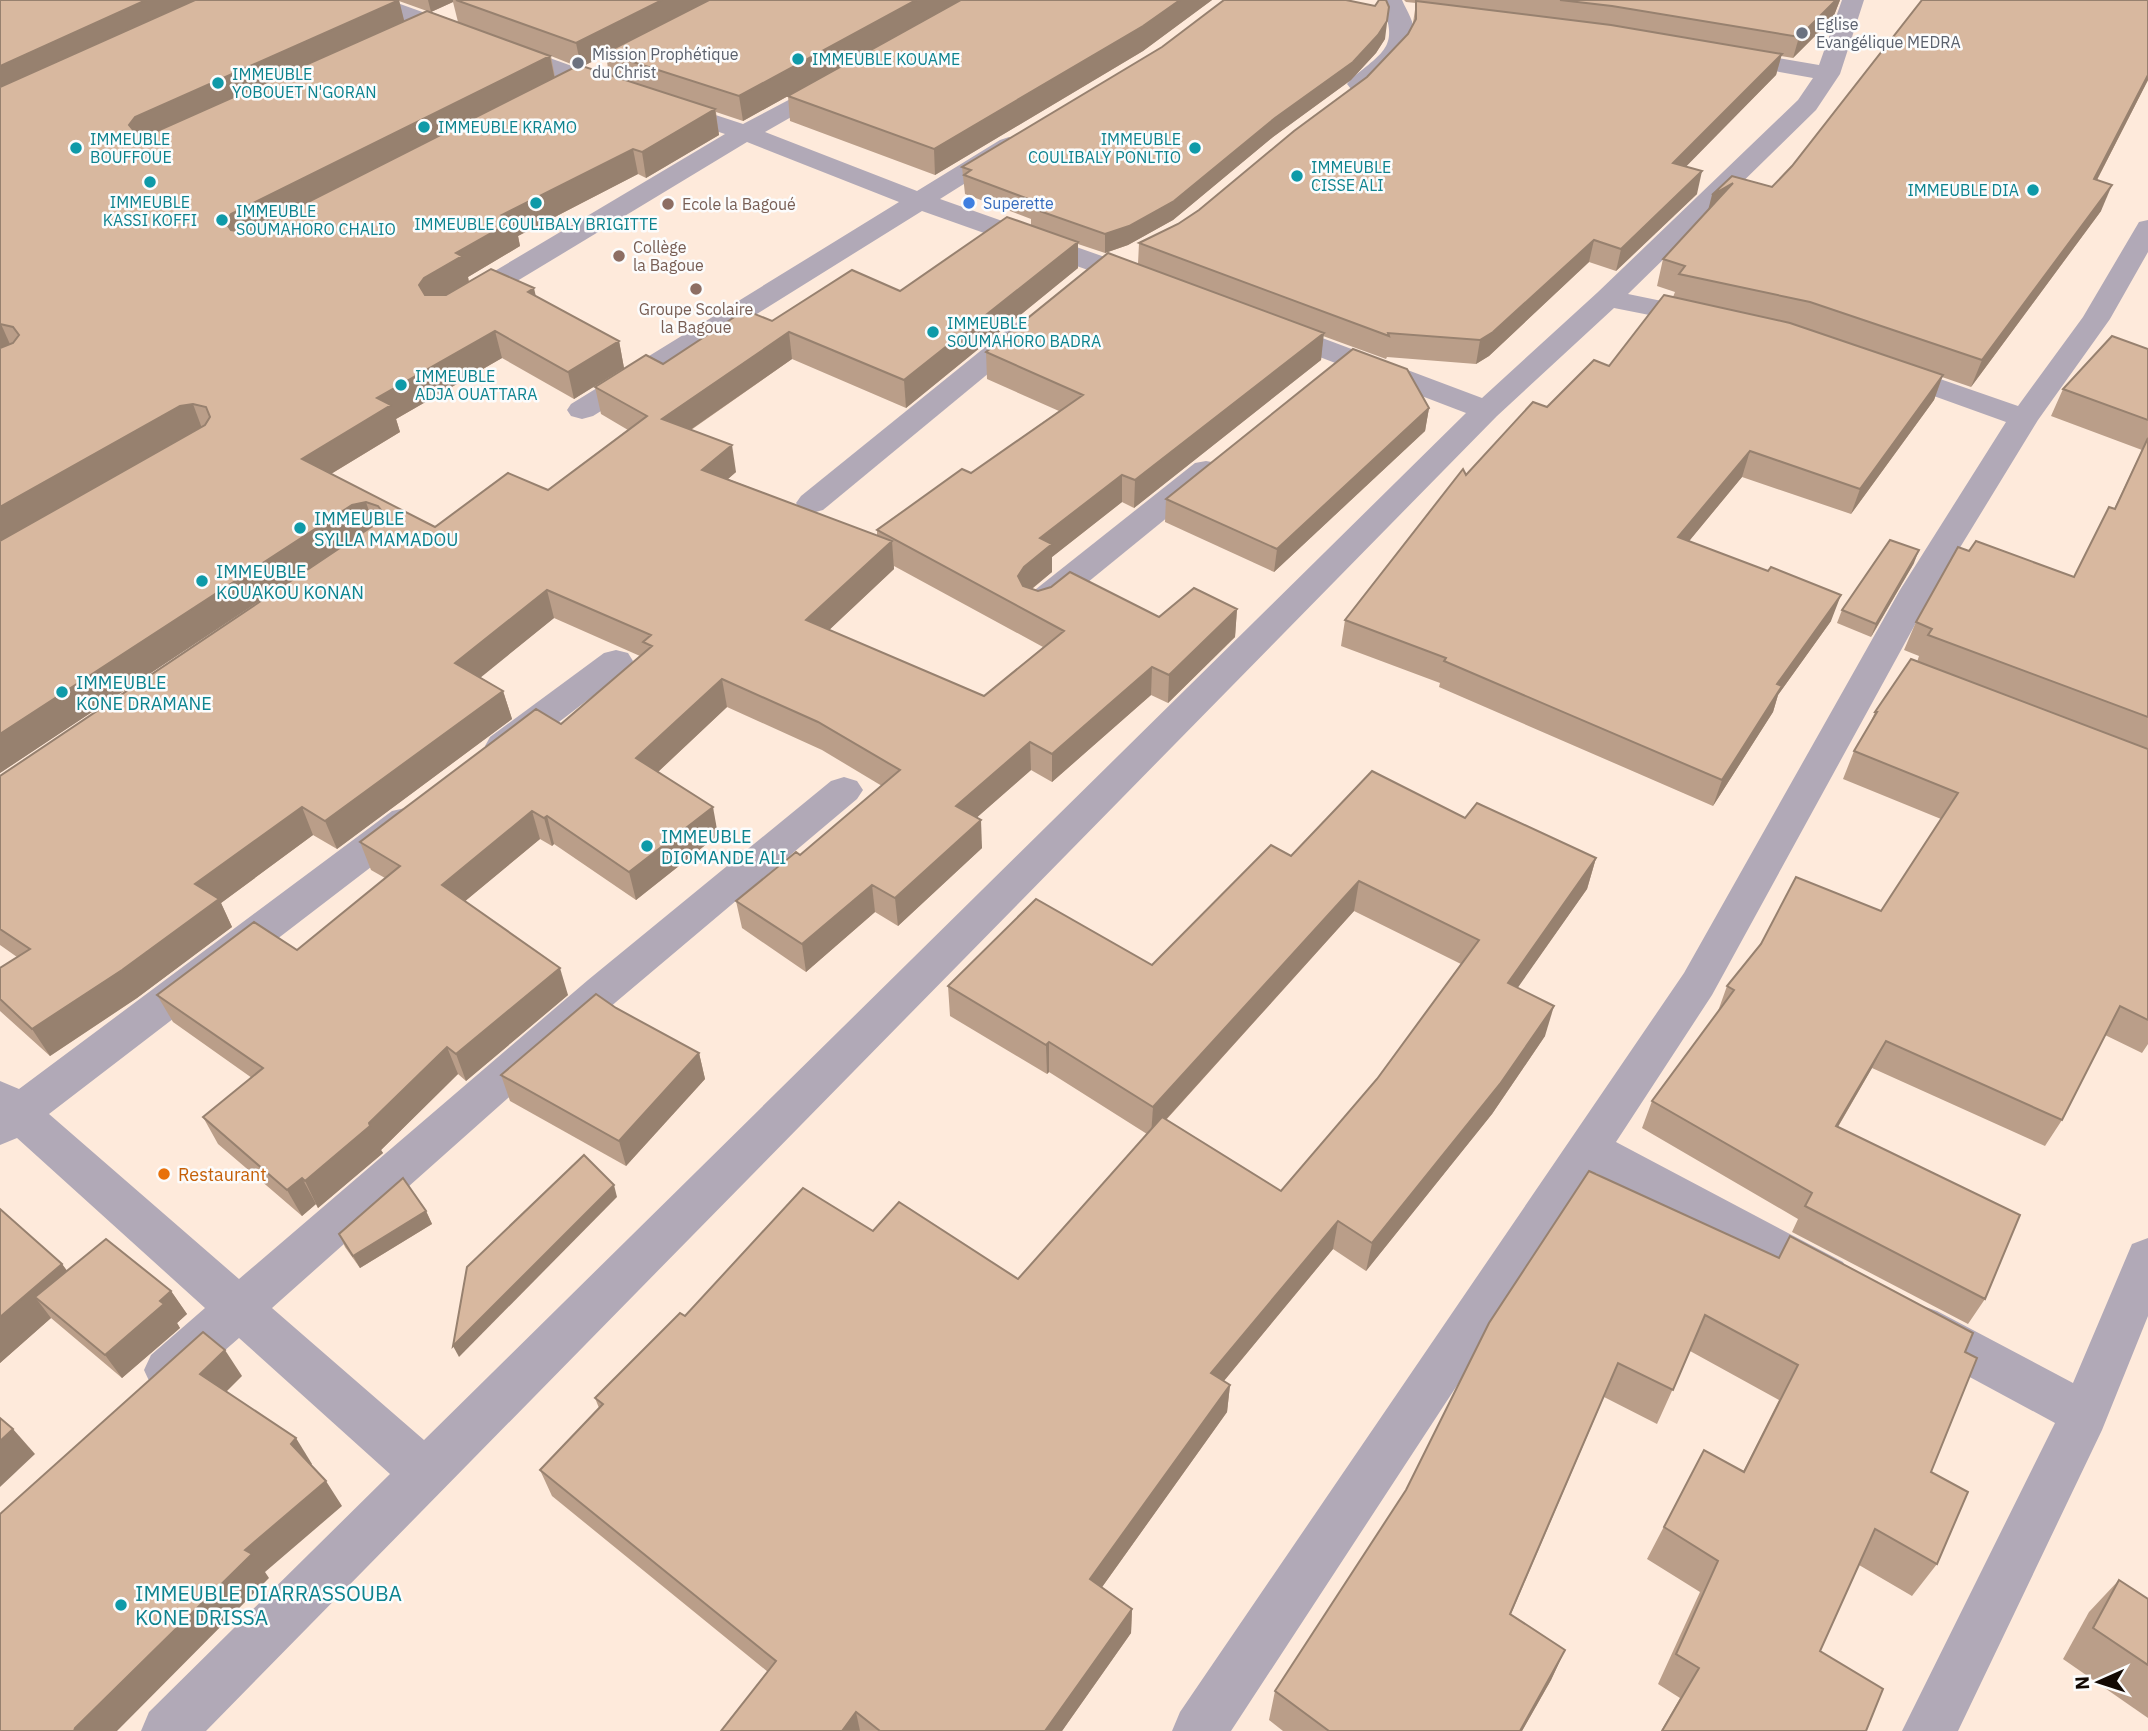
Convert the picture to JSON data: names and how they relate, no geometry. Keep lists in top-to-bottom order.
{
  "places": [
    "Eglise Evangélique MEDRA",
    "IMMEUBLE KOUAME",
    "Mission Prophétique du Christ",
    "IMMEUBLE YOBOUET N'GORAN",
    "IMMEUBLE KRAMO",
    "IMMEUBLE BOUFFOUE",
    "IMMEUBLE COULIBALY PONLTIO",
    "IMMEUBLE CISSE ALI",
    "IMMEUBLE KASSI KOFFI",
    "IMMEUBLE DIA",
    "IMMEUBLE COULIBALY BRIGITTE",
    "Superette",
    "Ecole la Bagoué",
    "IMMEUBLE SOUMAHORO CHALIO",
    "Collège la Bagoue",
    "Groupe Scolaire la Bagoue",
    "IMMEUBLE SOUMAHORO BADRA",
    "IMMEUBLE ADJA OUATTARA",
    "IMMEUBLE SYLLA MAMADOU",
    "IMMEUBLE KOUAKOU KONAN",
    "IMMEUBLE KONE DRAMANE",
    "IMMEUBLE DIOMANDE ALI",
    "Restaurant",
    "IMMEUBLE DIARRASSOUBA KONE DRISSA"
  ],
  "north": "left"
}
